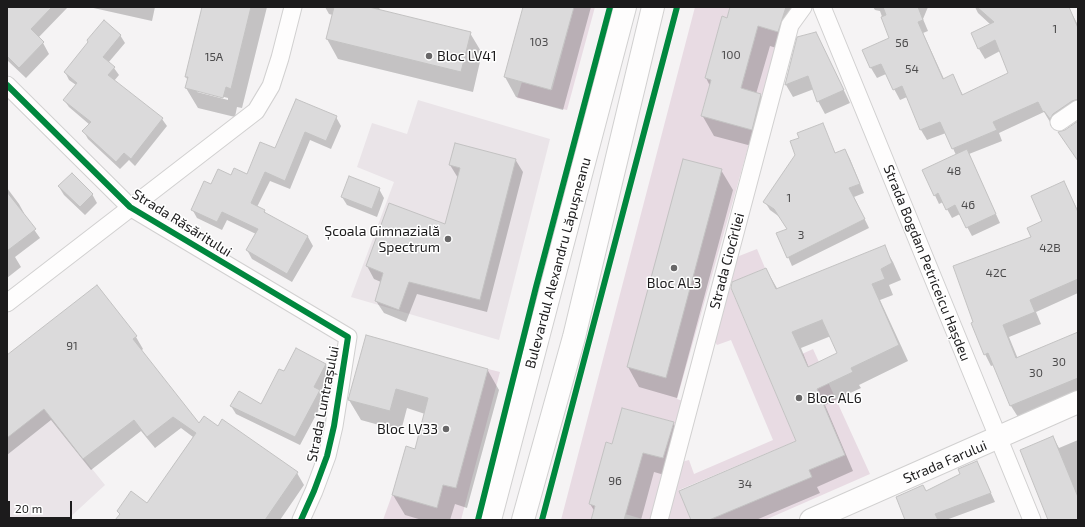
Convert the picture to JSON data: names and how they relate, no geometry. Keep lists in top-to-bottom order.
{
  "streets": {
    "main road": ["Bulevardul Alexandru Lăpușneanu", "Strada Farului"],
    "street": [
      "Strada Răsăritului",
      "Strada Ciocîrliei",
      "Strada Bogdan Petriceicu Hașdeu",
      "Strada Luntrașului"
    ]
  },
  "crossings": [
    ["Strada Răsăritului", "Strada Luntrașului"],
    ["Strada Bogdan Petriceicu Hașdeu", "Strada Farului"]
  ],
  "places": [
    "Bloc LV41",
    "Școala Gimnazială Spectrum",
    "Bloc AL3",
    "Bloc AL6",
    "Bloc LV33"
  ],
  "house_numbers": [
    "1",
    "103",
    "56",
    "100",
    "15A",
    "54",
    "48",
    "1",
    "46",
    "3",
    "42B",
    "42C",
    "91",
    "30",
    "30",
    "96",
    "34"
  ],
  "scale_bar": "20 m"
}
